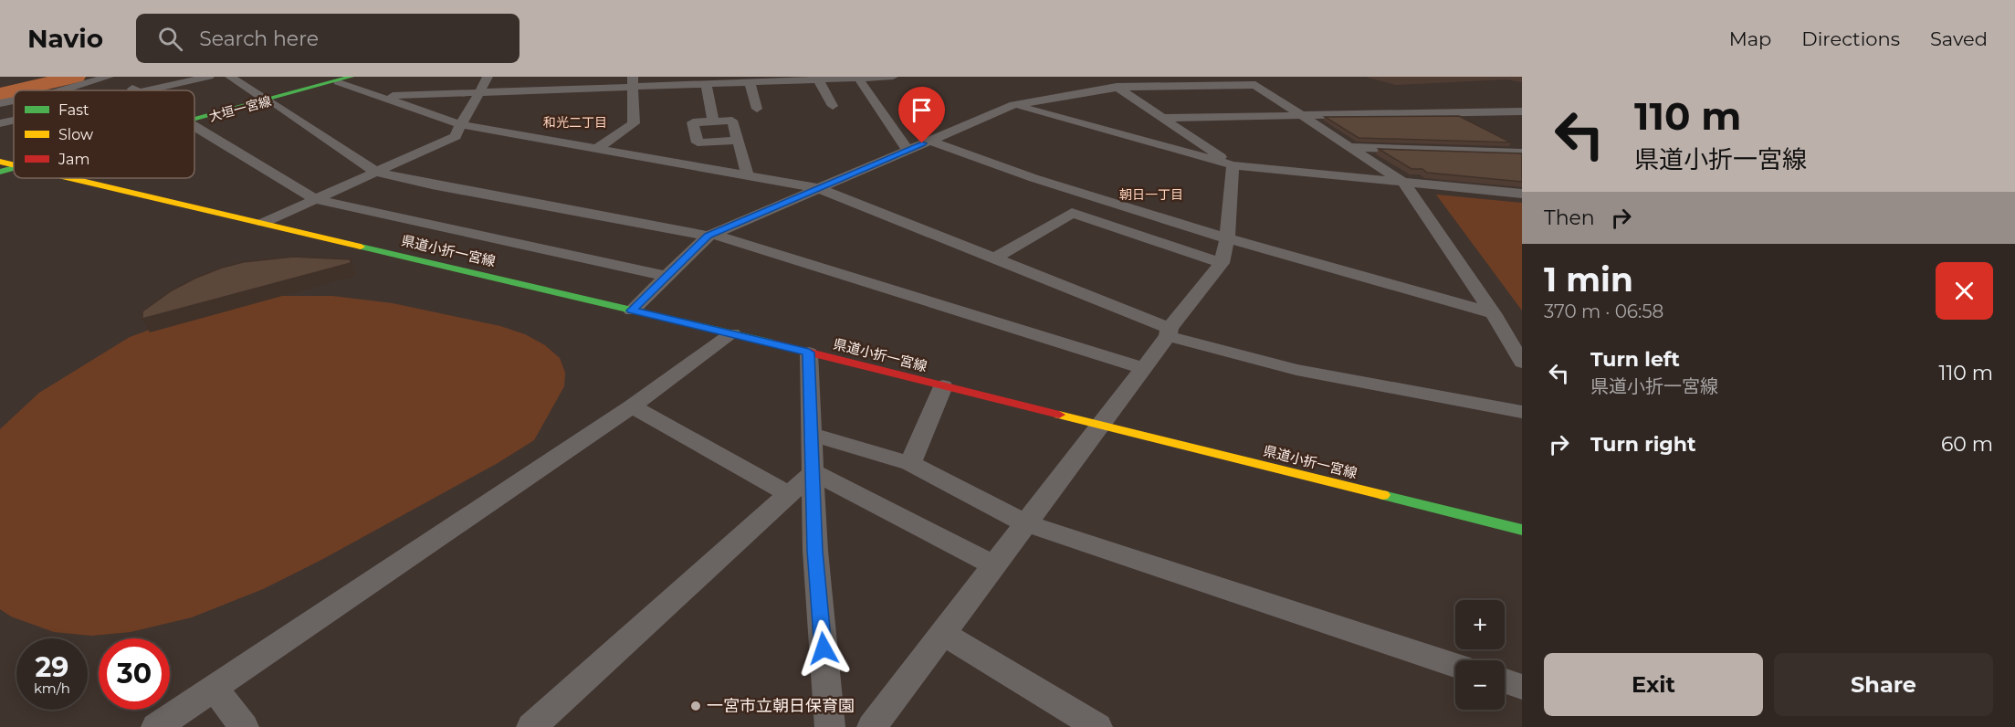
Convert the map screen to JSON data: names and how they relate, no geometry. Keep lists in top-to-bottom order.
{
  "streets": {
    "main road": ["大垣一宮線", "県道小折一宮線"]
  },
  "districts": ["和光二丁目", "朝日一丁目"],
  "places": ["一宮市立朝日保育園"],
  "legend": ["Fast", "Slow", "Jam"],
  "page": {
    "header": "Navio",
    "search": "Search here",
    "nav": ["Map", "Directions", "Saved"],
    "turn": ["110 m", "県道小折一宮線"],
    "then": "Then",
    "heading": ["1 min", "370 m · 06:58"],
    "list": [
      {
        "name": "Turn left",
        "note": "県道小折一宮線",
        "value": "110 m"
      },
      {
        "name": "Turn right",
        "value": "60 m"
      }
    ],
    "map_buttons": ["+", "−"],
    "speed": "29 km/h",
    "limit": "30",
    "buttons": ["Exit", "Share"]
  }
}
